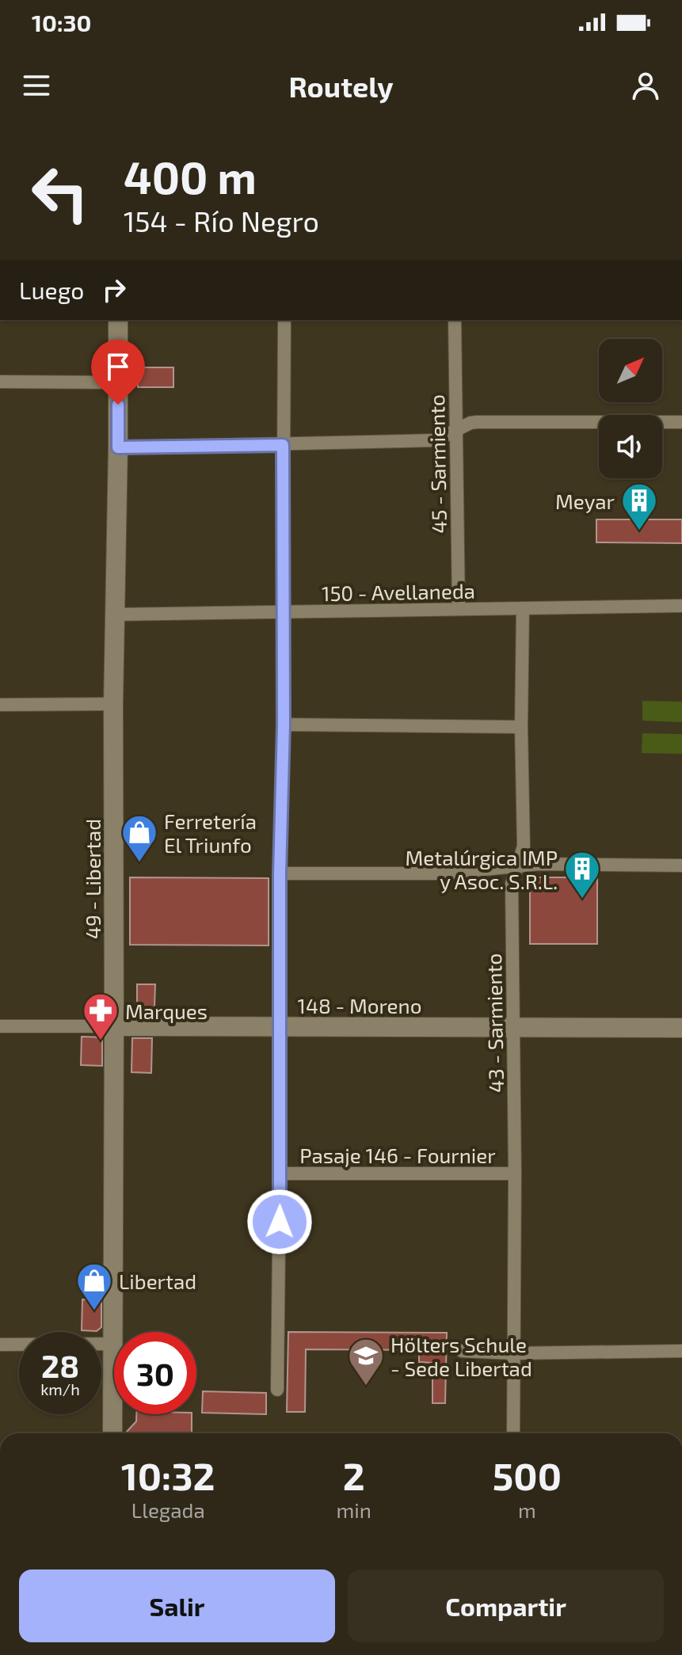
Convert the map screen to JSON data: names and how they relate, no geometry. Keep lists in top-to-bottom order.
{
  "streets": {
    "street": [
      "45 - Sarmiento",
      "150 - Avellaneda",
      "49 - Libertad",
      "148 - Moreno",
      "43 - Sarmiento",
      "Pasaje 146 - Fournier"
    ]
  },
  "crossings": [
    ["45 - Sarmiento", "150 - Avellaneda"],
    ["150 - Avellaneda", "49 - Libertad"],
    ["150 - Avellaneda", "43 - Sarmiento"],
    ["49 - Libertad", "148 - Moreno"],
    ["148 - Moreno", "43 - Sarmiento"],
    ["43 - Sarmiento", "Pasaje 146 - Fournier"]
  ],
  "places": {
    "building": ["Meyar", "Metalúrgica IMP y Asoc. S.R.L."],
    "shop": ["Ferretería El Triunfo", "Libertad"],
    "pharmacy": ["Marques"],
    "school or university": ["Hölters Schule - Sede Libertad"]
  },
  "north": "top right",
  "page": {
    "status": "10:30",
    "header": "Routely",
    "turn": ["400 m", "154 - Río Negro"],
    "then": "Luego",
    "speed": "28 km/h",
    "limit": "30",
    "eta": [
      "10:32",
      "Llegada",
      "2",
      "min",
      "500",
      "m"
    ],
    "buttons": ["Salir", "Compartir"]
  }
}
